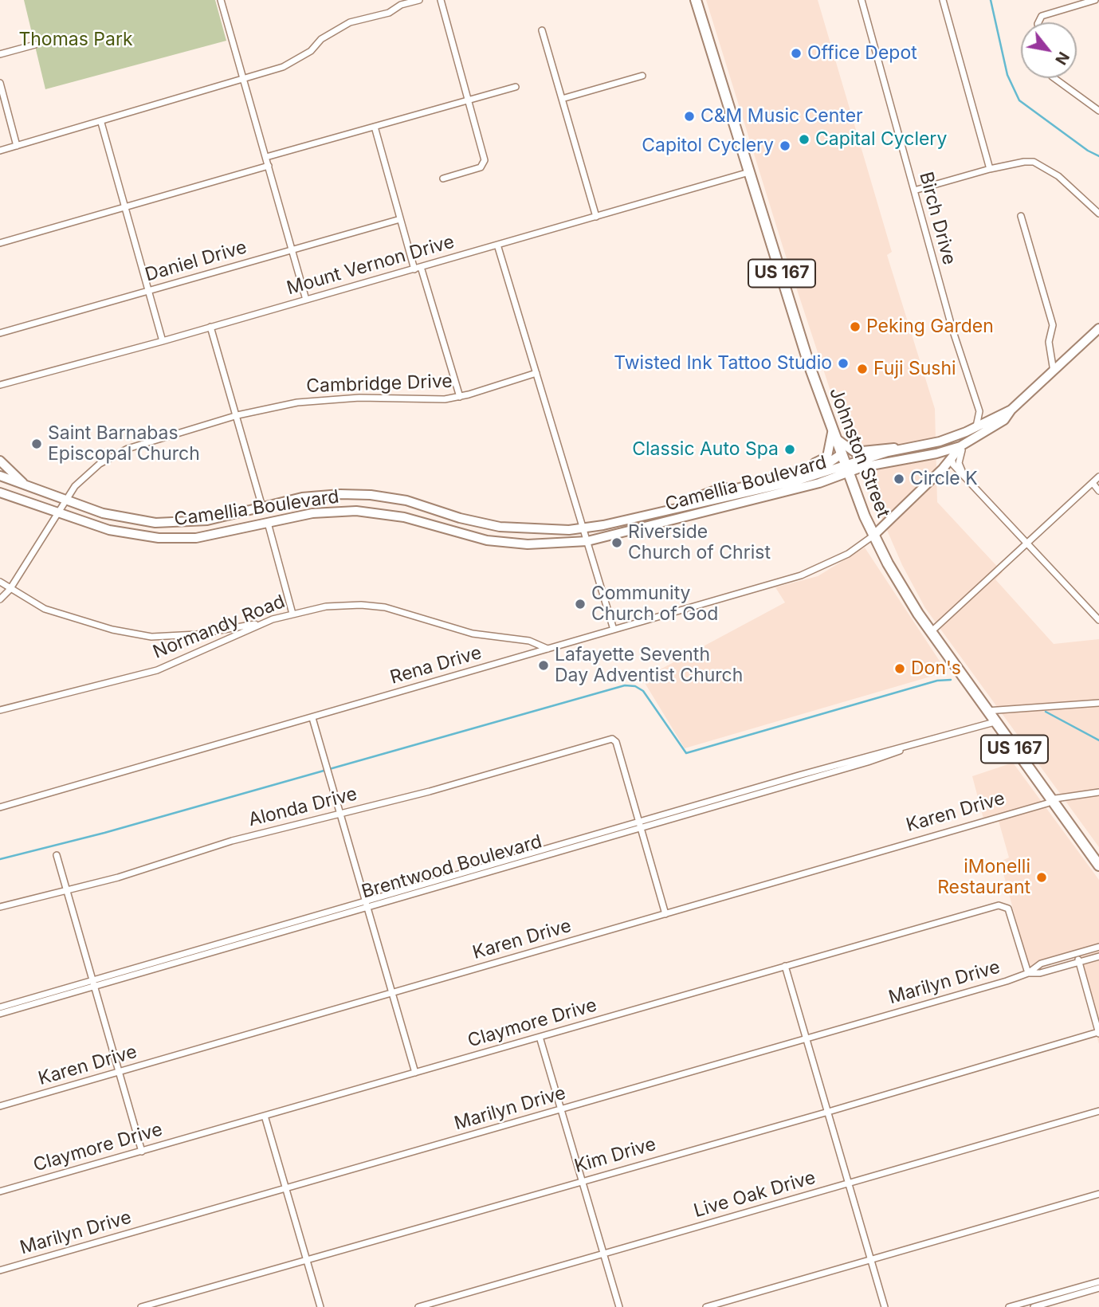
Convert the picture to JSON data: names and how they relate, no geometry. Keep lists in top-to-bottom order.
{
  "streets": {
    "main road": ["US 167", "Johnston Street", "Camellia Boulevard"],
    "street": [
      "Birch Drive",
      "Daniel Drive",
      "Mount Vernon Drive",
      "Cambridge Drive",
      "Normandy Road",
      "Rena Drive",
      "Alonda Drive",
      "Karen Drive",
      "Brentwood Boulevard",
      "Marilyn Drive",
      "Claymore Drive",
      "Kim Drive",
      "Live Oak Drive"
    ]
  },
  "crossings": [
    ["Mount Vernon Drive", "Johnston Street"],
    ["Cambridge Drive", "Camellia Boulevard"],
    ["Johnston Street", "Camellia Boulevard"],
    ["Johnston Street", "Rena Drive"],
    ["Johnston Street", "Karen Drive"],
    ["Johnston Street", "Brentwood Boulevard"],
    ["Normandy Road", "Rena Drive"],
    ["Alonda Drive", "Brentwood Boulevard"],
    ["Marilyn Drive", "Claymore Drive"]
  ],
  "parks": ["Thomas Park"],
  "places": [
    "Office Depot",
    "C&M Music Center",
    "Capital Cyclery",
    "Capitol Cyclery",
    "Peking Garden",
    "Twisted Ink Tattoo Studio",
    "Fuji Sushi",
    "Saint Barnabas Episcopal Church",
    "Classic Auto Spa",
    "Circle K",
    "Riverside Church of Christ",
    "Community Church of God",
    "Lafayette Seventh Day Adventist Church",
    "Don's",
    "iMonelli Restaurant"
  ],
  "north": "bottom right"
}
